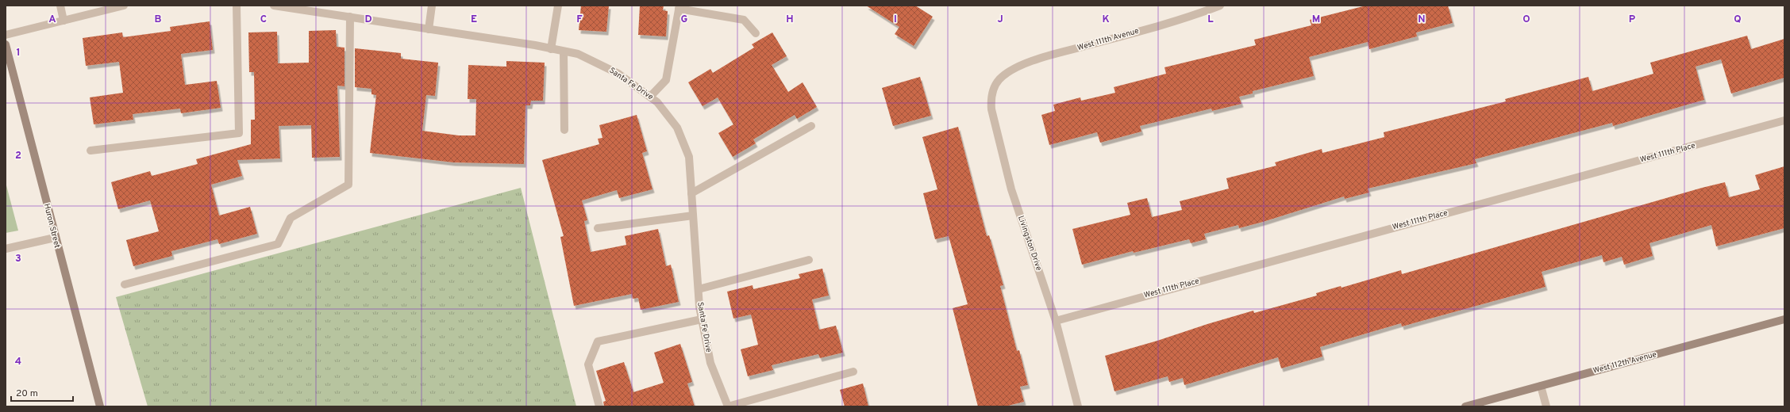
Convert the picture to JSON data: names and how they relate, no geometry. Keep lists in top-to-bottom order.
{
  "streets": {
    "main road": ["Huron Street", "West 112th Avenue"],
    "street": [
      "West 111th Avenue",
      "Santa Fe Drive",
      "West 111th Place",
      "Livingston Drive"
    ]
  },
  "crossings": [
    ["West 111th Avenue", "Livingston Drive"],
    ["West 111th Place", "Livingston Drive"]
  ],
  "scale_bar": "20 m",
  "grid": {
    "columns": [
      "A",
      "B",
      "C",
      "D",
      "E",
      "F",
      "G",
      "H",
      "I",
      "J",
      "K",
      "L",
      "M",
      "N",
      "O",
      "P",
      "Q"
    ],
    "rows": [
      "1",
      "2",
      "3",
      "4"
    ]
  }
}
